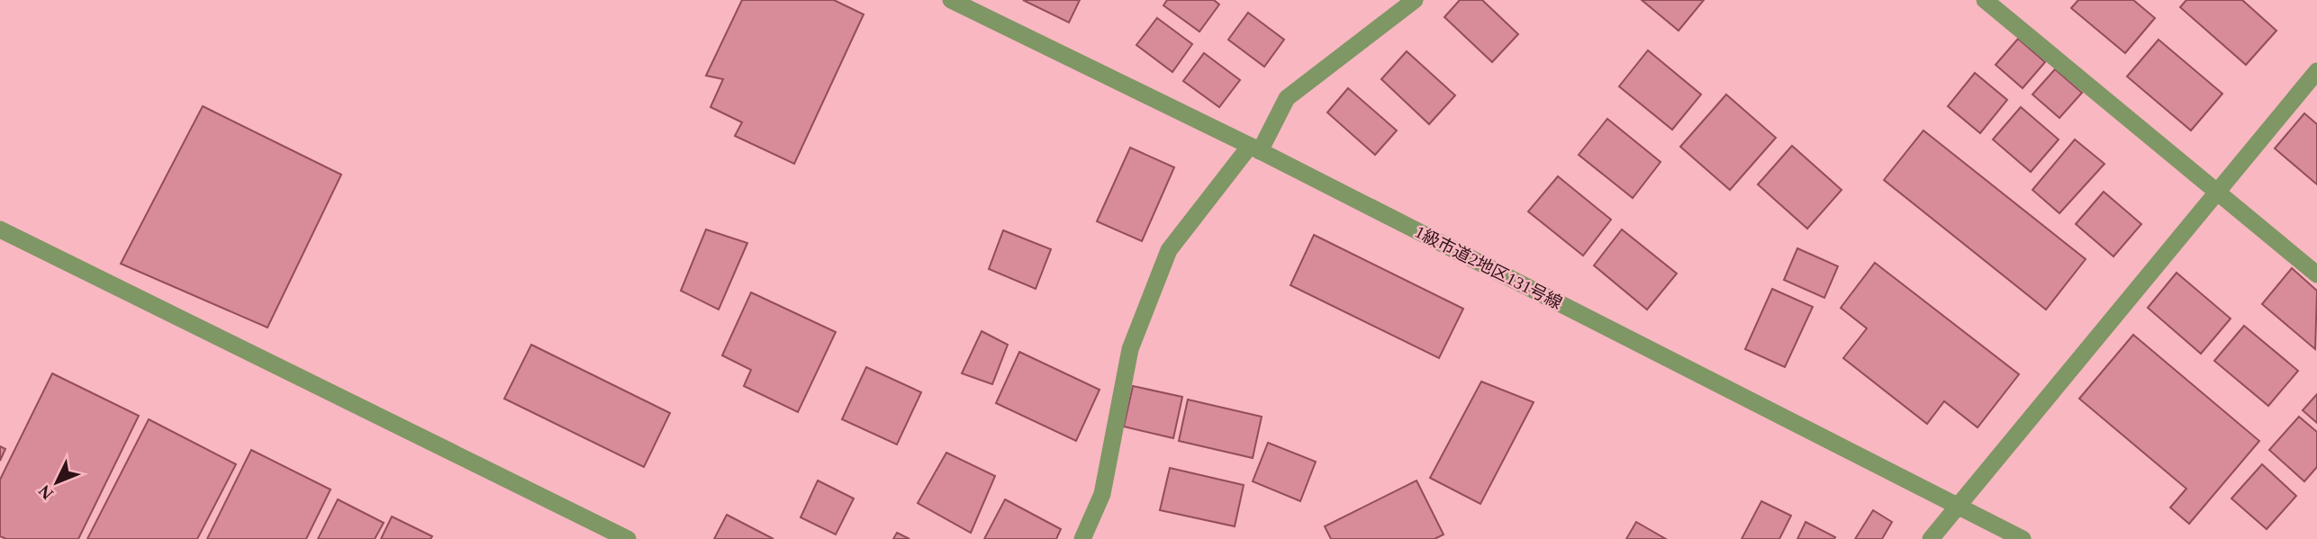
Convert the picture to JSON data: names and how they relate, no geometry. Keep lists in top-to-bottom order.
{
  "streets": {
    "street": ["1級市道2地区131号線"]
  },
  "north": "bottom left"
}
